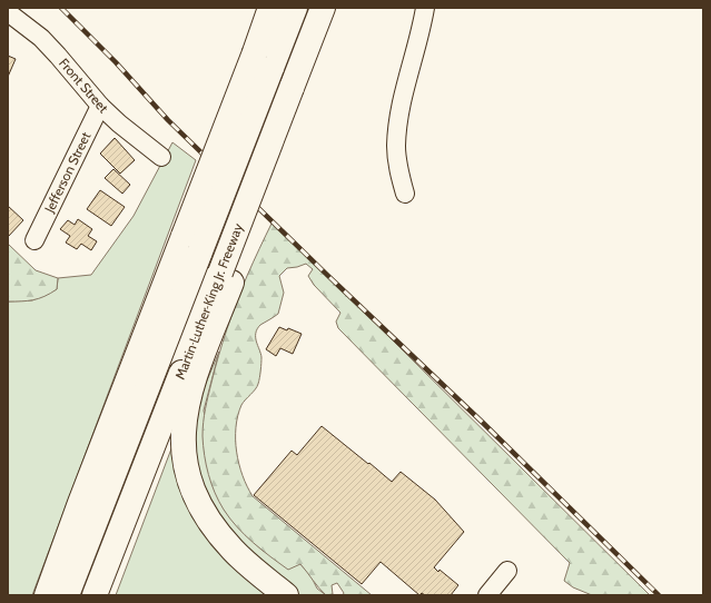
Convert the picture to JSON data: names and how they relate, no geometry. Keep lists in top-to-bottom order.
{
  "streets": {
    "highway": ["Martin Luther King Jr. Freeway"],
    "street": ["Front Street", "Jefferson Street"]
  },
  "crossings": [
    ["Front Street", "Jefferson Street"]
  ]
}
